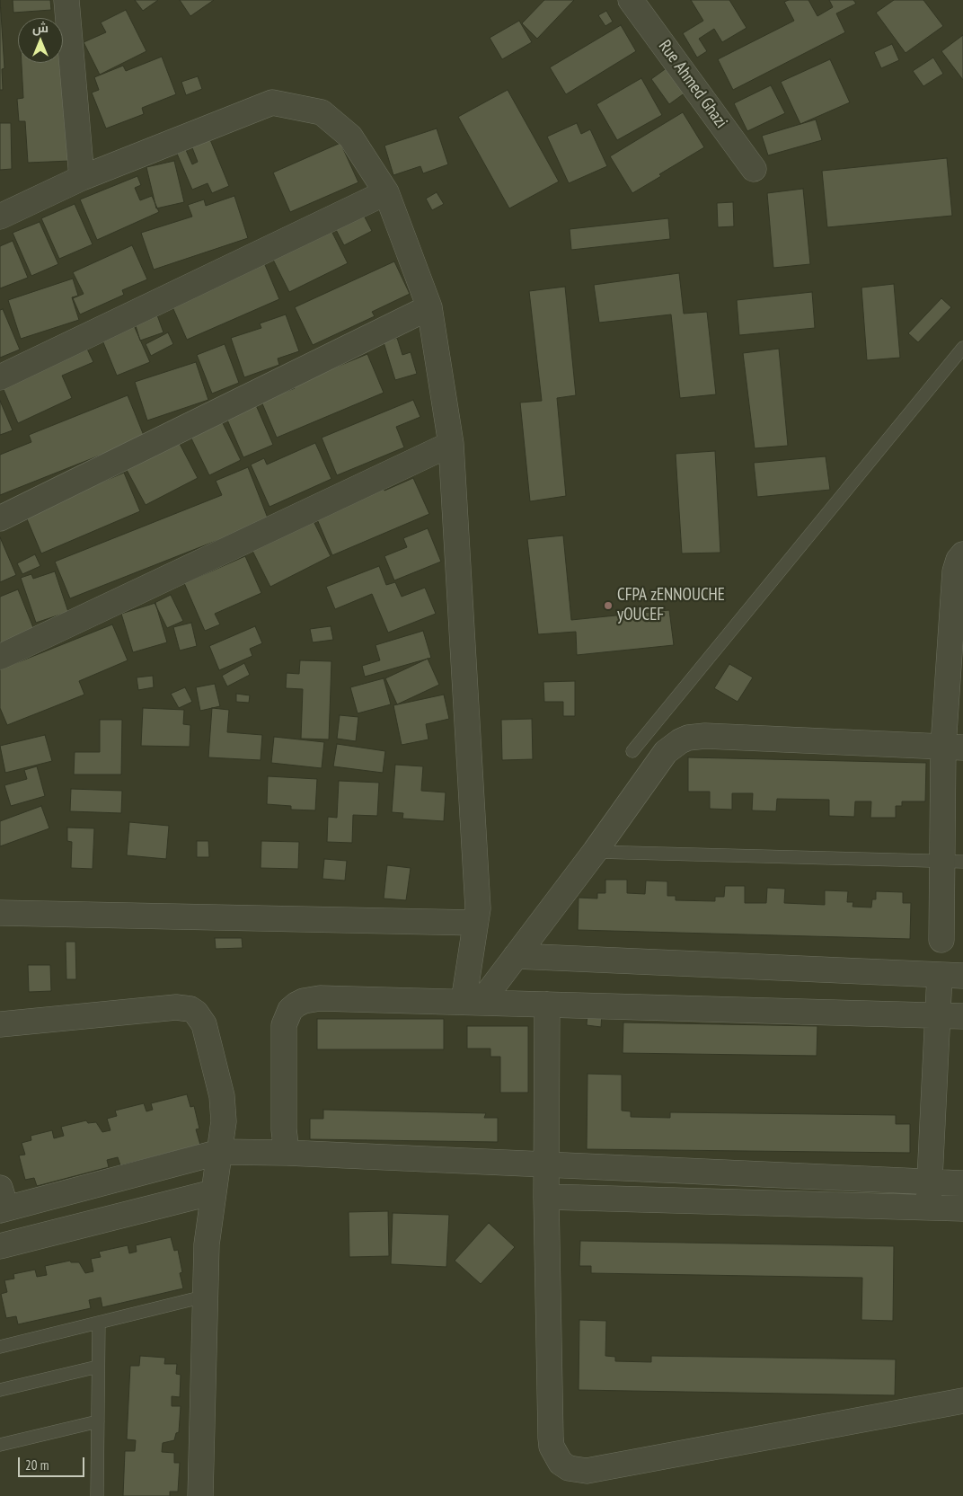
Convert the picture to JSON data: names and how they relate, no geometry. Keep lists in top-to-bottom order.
{
  "streets": {
    "street": ["Rue Ahmed Ghazi"]
  },
  "places": ["CFPA zENNOUCHE yOUCEF"],
  "scale_bar": "20 m",
  "north": "top"
}
